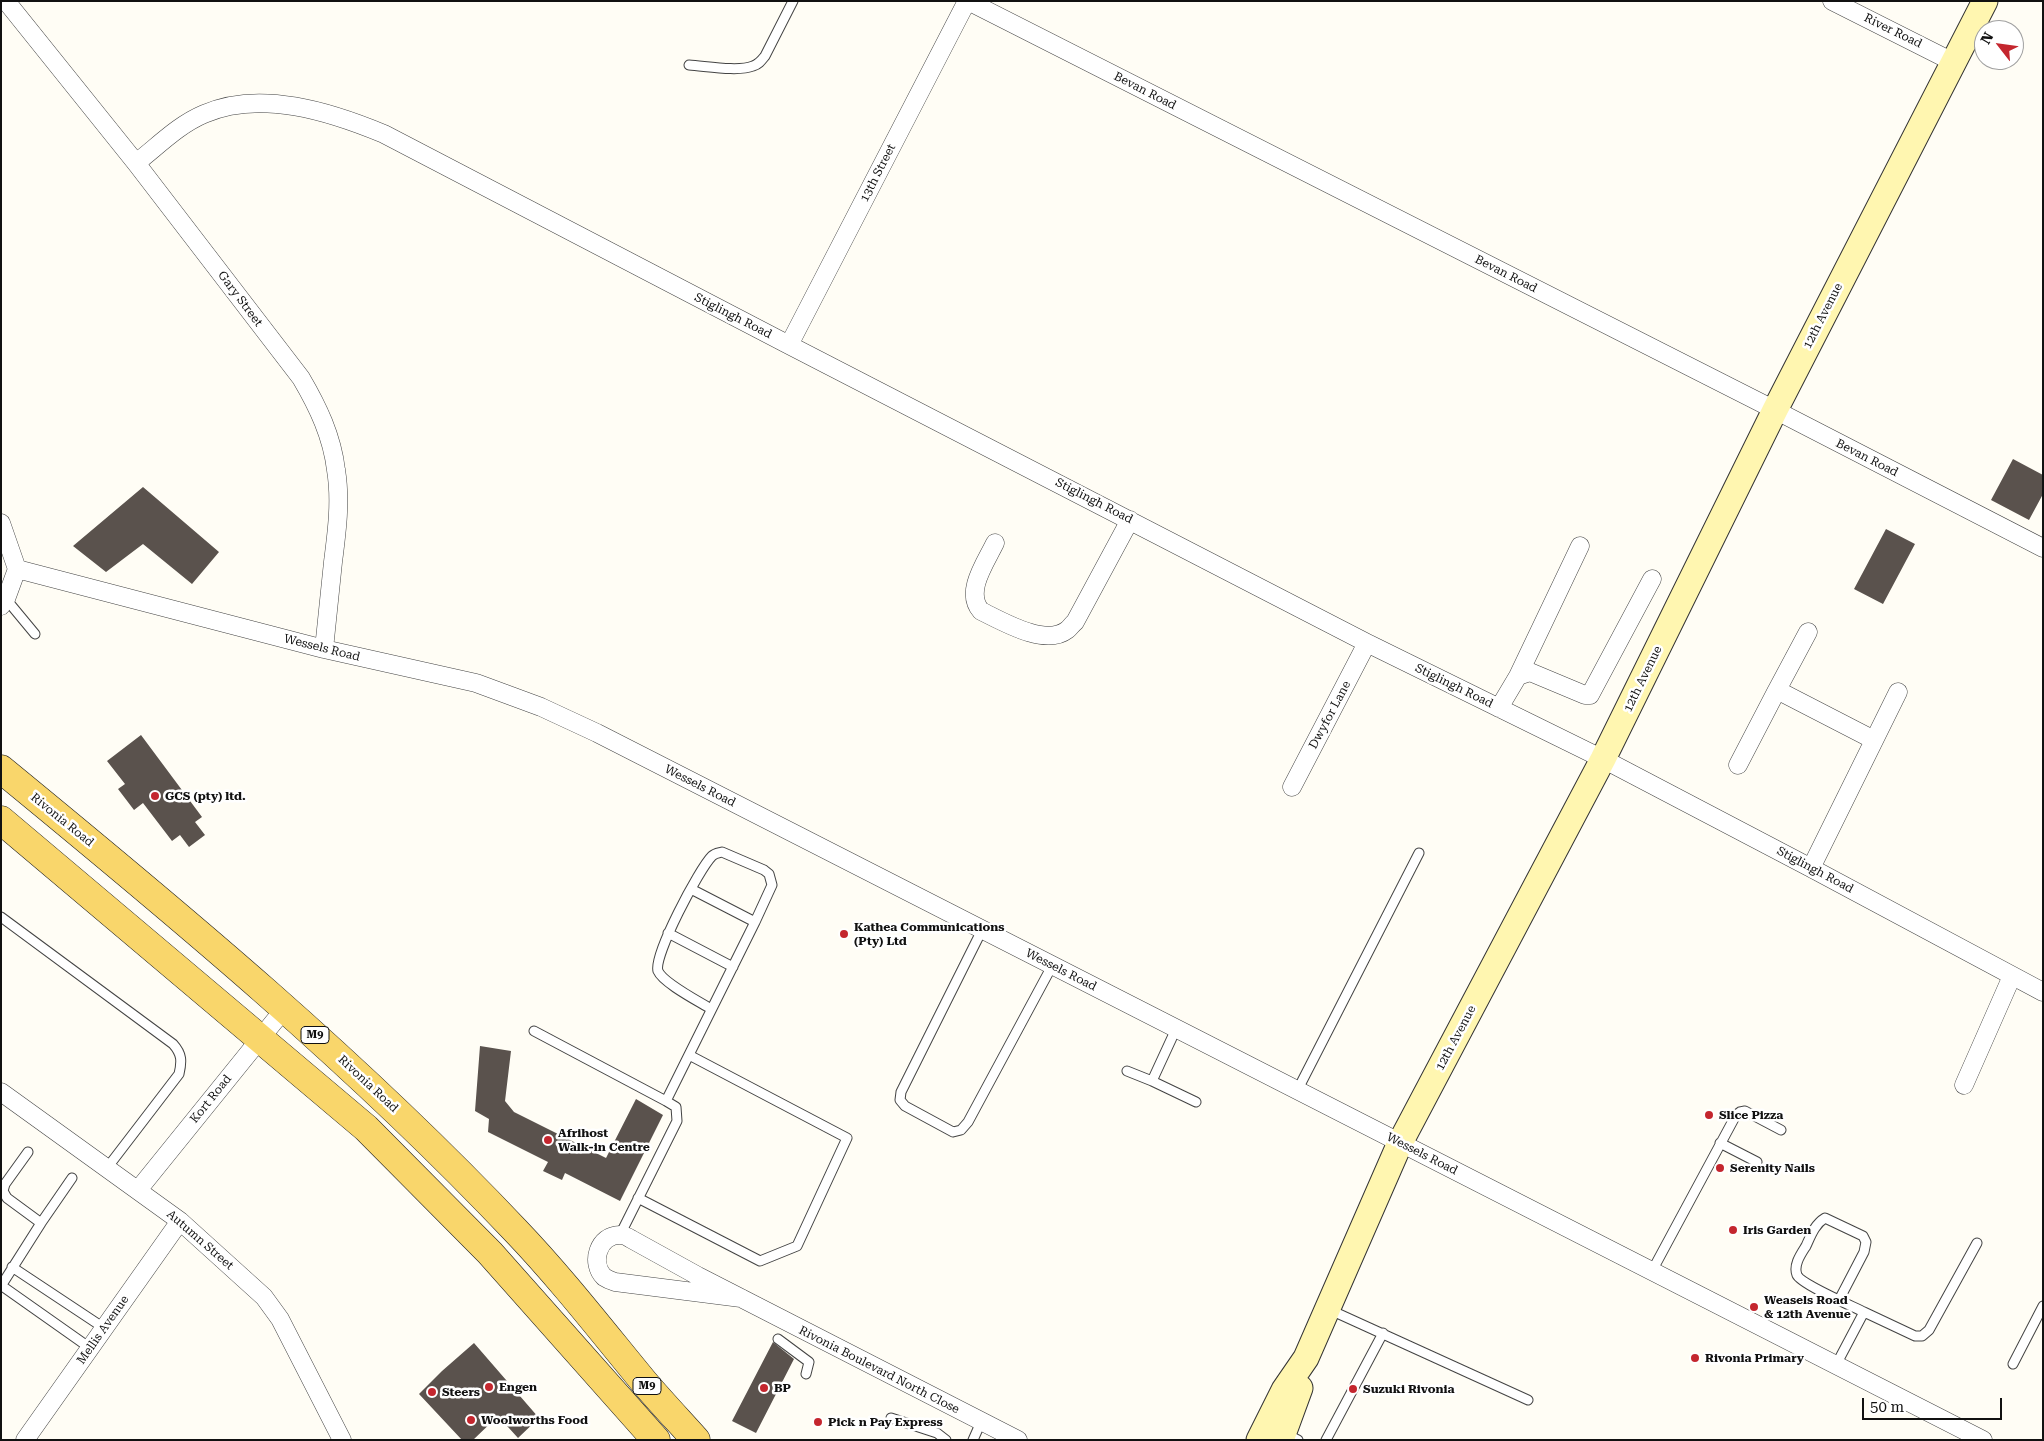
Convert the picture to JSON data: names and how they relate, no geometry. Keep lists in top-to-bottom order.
{
  "streets": {
    "main road": ["12th Avenue", "Rivonia Road", "M9"],
    "street": [
      "River Road",
      "Bevan Road",
      "13th Street",
      "Gary Street",
      "Stiglingh Road",
      "Wessels Road",
      "Dwyfor Lane",
      "Kort Road",
      "Autumn Street",
      "Mellis Avenue",
      "Rivonia Boulevard North Close"
    ]
  },
  "crossings": [
    ["River Road", "12th Avenue"],
    ["Bevan Road", "13th Street"],
    ["Bevan Road", "12th Avenue"],
    ["13th Street", "Stiglingh Road"],
    ["Gary Street", "Stiglingh Road"],
    ["Gary Street", "Wessels Road"],
    ["Stiglingh Road", "12th Avenue"],
    ["Stiglingh Road", "Dwyfor Lane"],
    ["12th Avenue", "Wessels Road"],
    ["Rivonia Road", "Kort Road"],
    ["M9", "Kort Road"],
    ["Kort Road", "Autumn Street"],
    ["Autumn Street", "Mellis Avenue"]
  ],
  "places": [
    "GCS (pty) ltd.",
    "Kathea Communications (Pty) Ltd",
    "Slice Pizza",
    "Afrihost Walk-in Centre",
    "Serenity Nails",
    "Iris Garden",
    "Weasels Road & 12th Avenue",
    "Rivonia Primary",
    "Engen",
    "BP",
    "Suzuki Rivonia",
    "Steers",
    "Woolworths Food",
    "Pick n Pay Express"
  ],
  "scale_bar": "50 m",
  "north": "top left"
}
